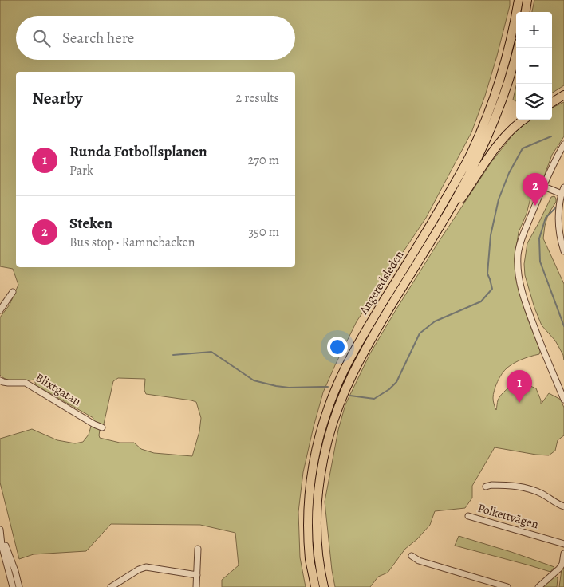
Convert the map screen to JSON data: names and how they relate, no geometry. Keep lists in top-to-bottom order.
{
  "streets": {
    "highway": ["Angeredsleden"],
    "street": ["Blixtgatan", "Polkettvägen"]
  },
  "page": {
    "map_buttons": ["+", "−"],
    "search": "Search here",
    "heading": ["Nearby", "2 results"],
    "list": [
      {
        "mark": "1",
        "name": "Runda Fotbollsplanen",
        "note": "Park",
        "value": "270 m"
      },
      {
        "mark": "2",
        "name": "Steken",
        "note": "Bus stop · Ramnebacken",
        "value": "350 m"
      }
    ],
    "pins": ["2", "1"]
  }
}
